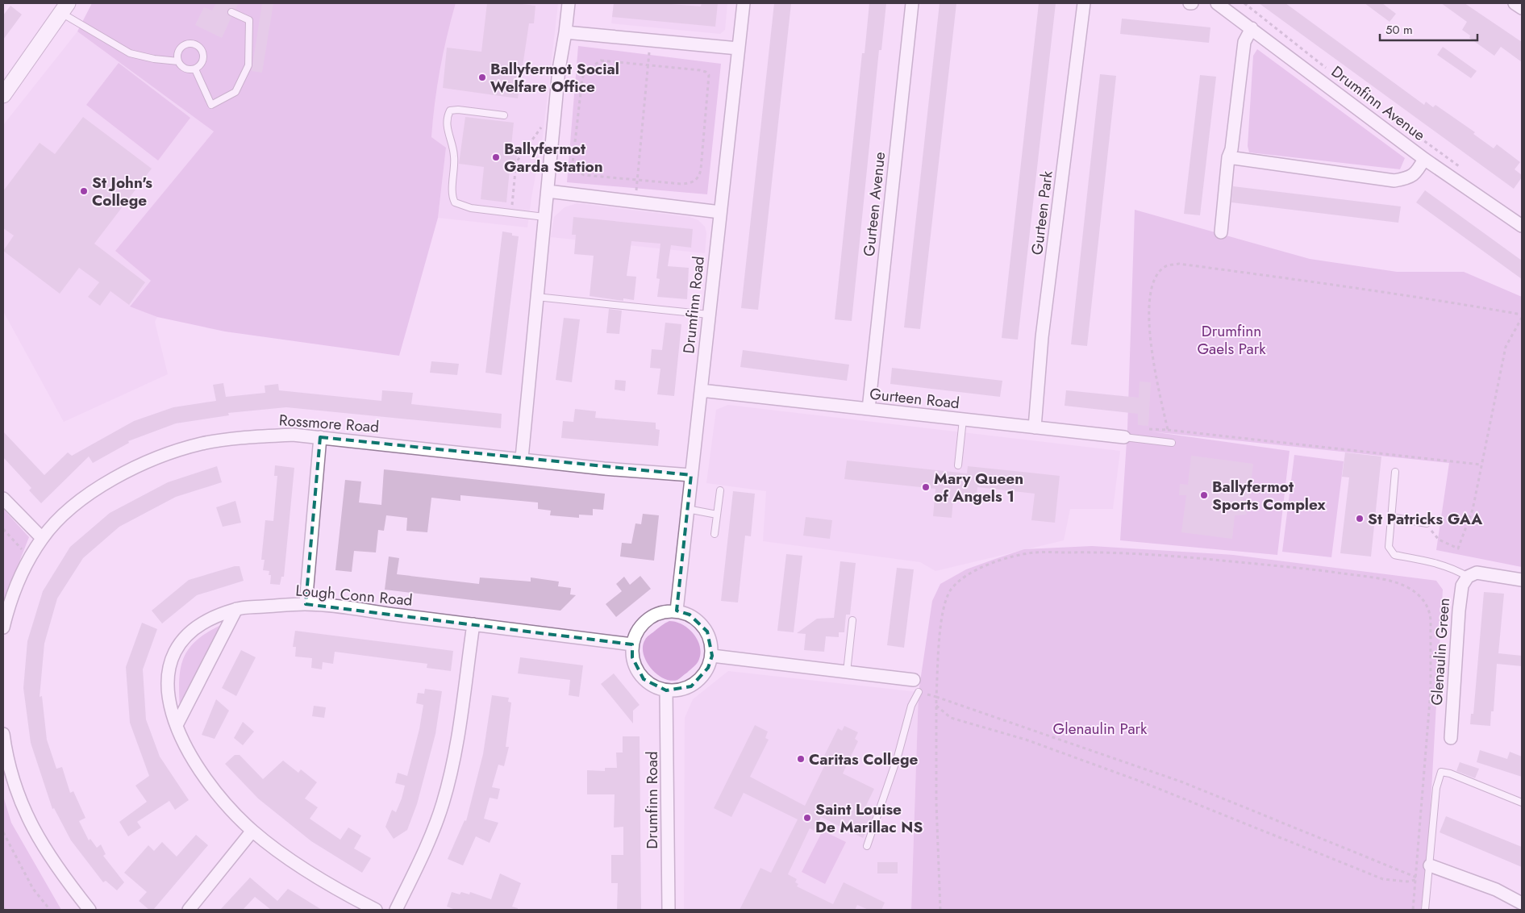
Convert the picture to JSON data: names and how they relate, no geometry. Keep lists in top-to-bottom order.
{
  "streets": {
    "street": [
      "Drumfinn Avenue",
      "Gurteen Avenue",
      "Gurteen Park",
      "Drumfinn Road",
      "Gurteen Road",
      "Rossmore Road",
      "Lough Conn Road",
      "Glenaulin Green"
    ]
  },
  "crossings": [
    ["Gurteen Avenue", "Gurteen Road"],
    ["Gurteen Park", "Gurteen Road"],
    ["Drumfinn Road", "Gurteen Road"],
    ["Drumfinn Road", "Rossmore Road"],
    ["Drumfinn Road", "Lough Conn Road"]
  ],
  "parks": ["Drumfinn Gaels Park", "Glenaulin Park"],
  "places": [
    "Ballyfermot Social Welfare Office",
    "Ballyfermot Garda Station",
    "St John's College",
    "Mary Queen of Angels 1",
    "Ballyfermot Sports Complex",
    "St Patricks GAA",
    "Caritas College",
    "Saint Louise De Marillac NS"
  ],
  "scale_bar": "50 m"
}
